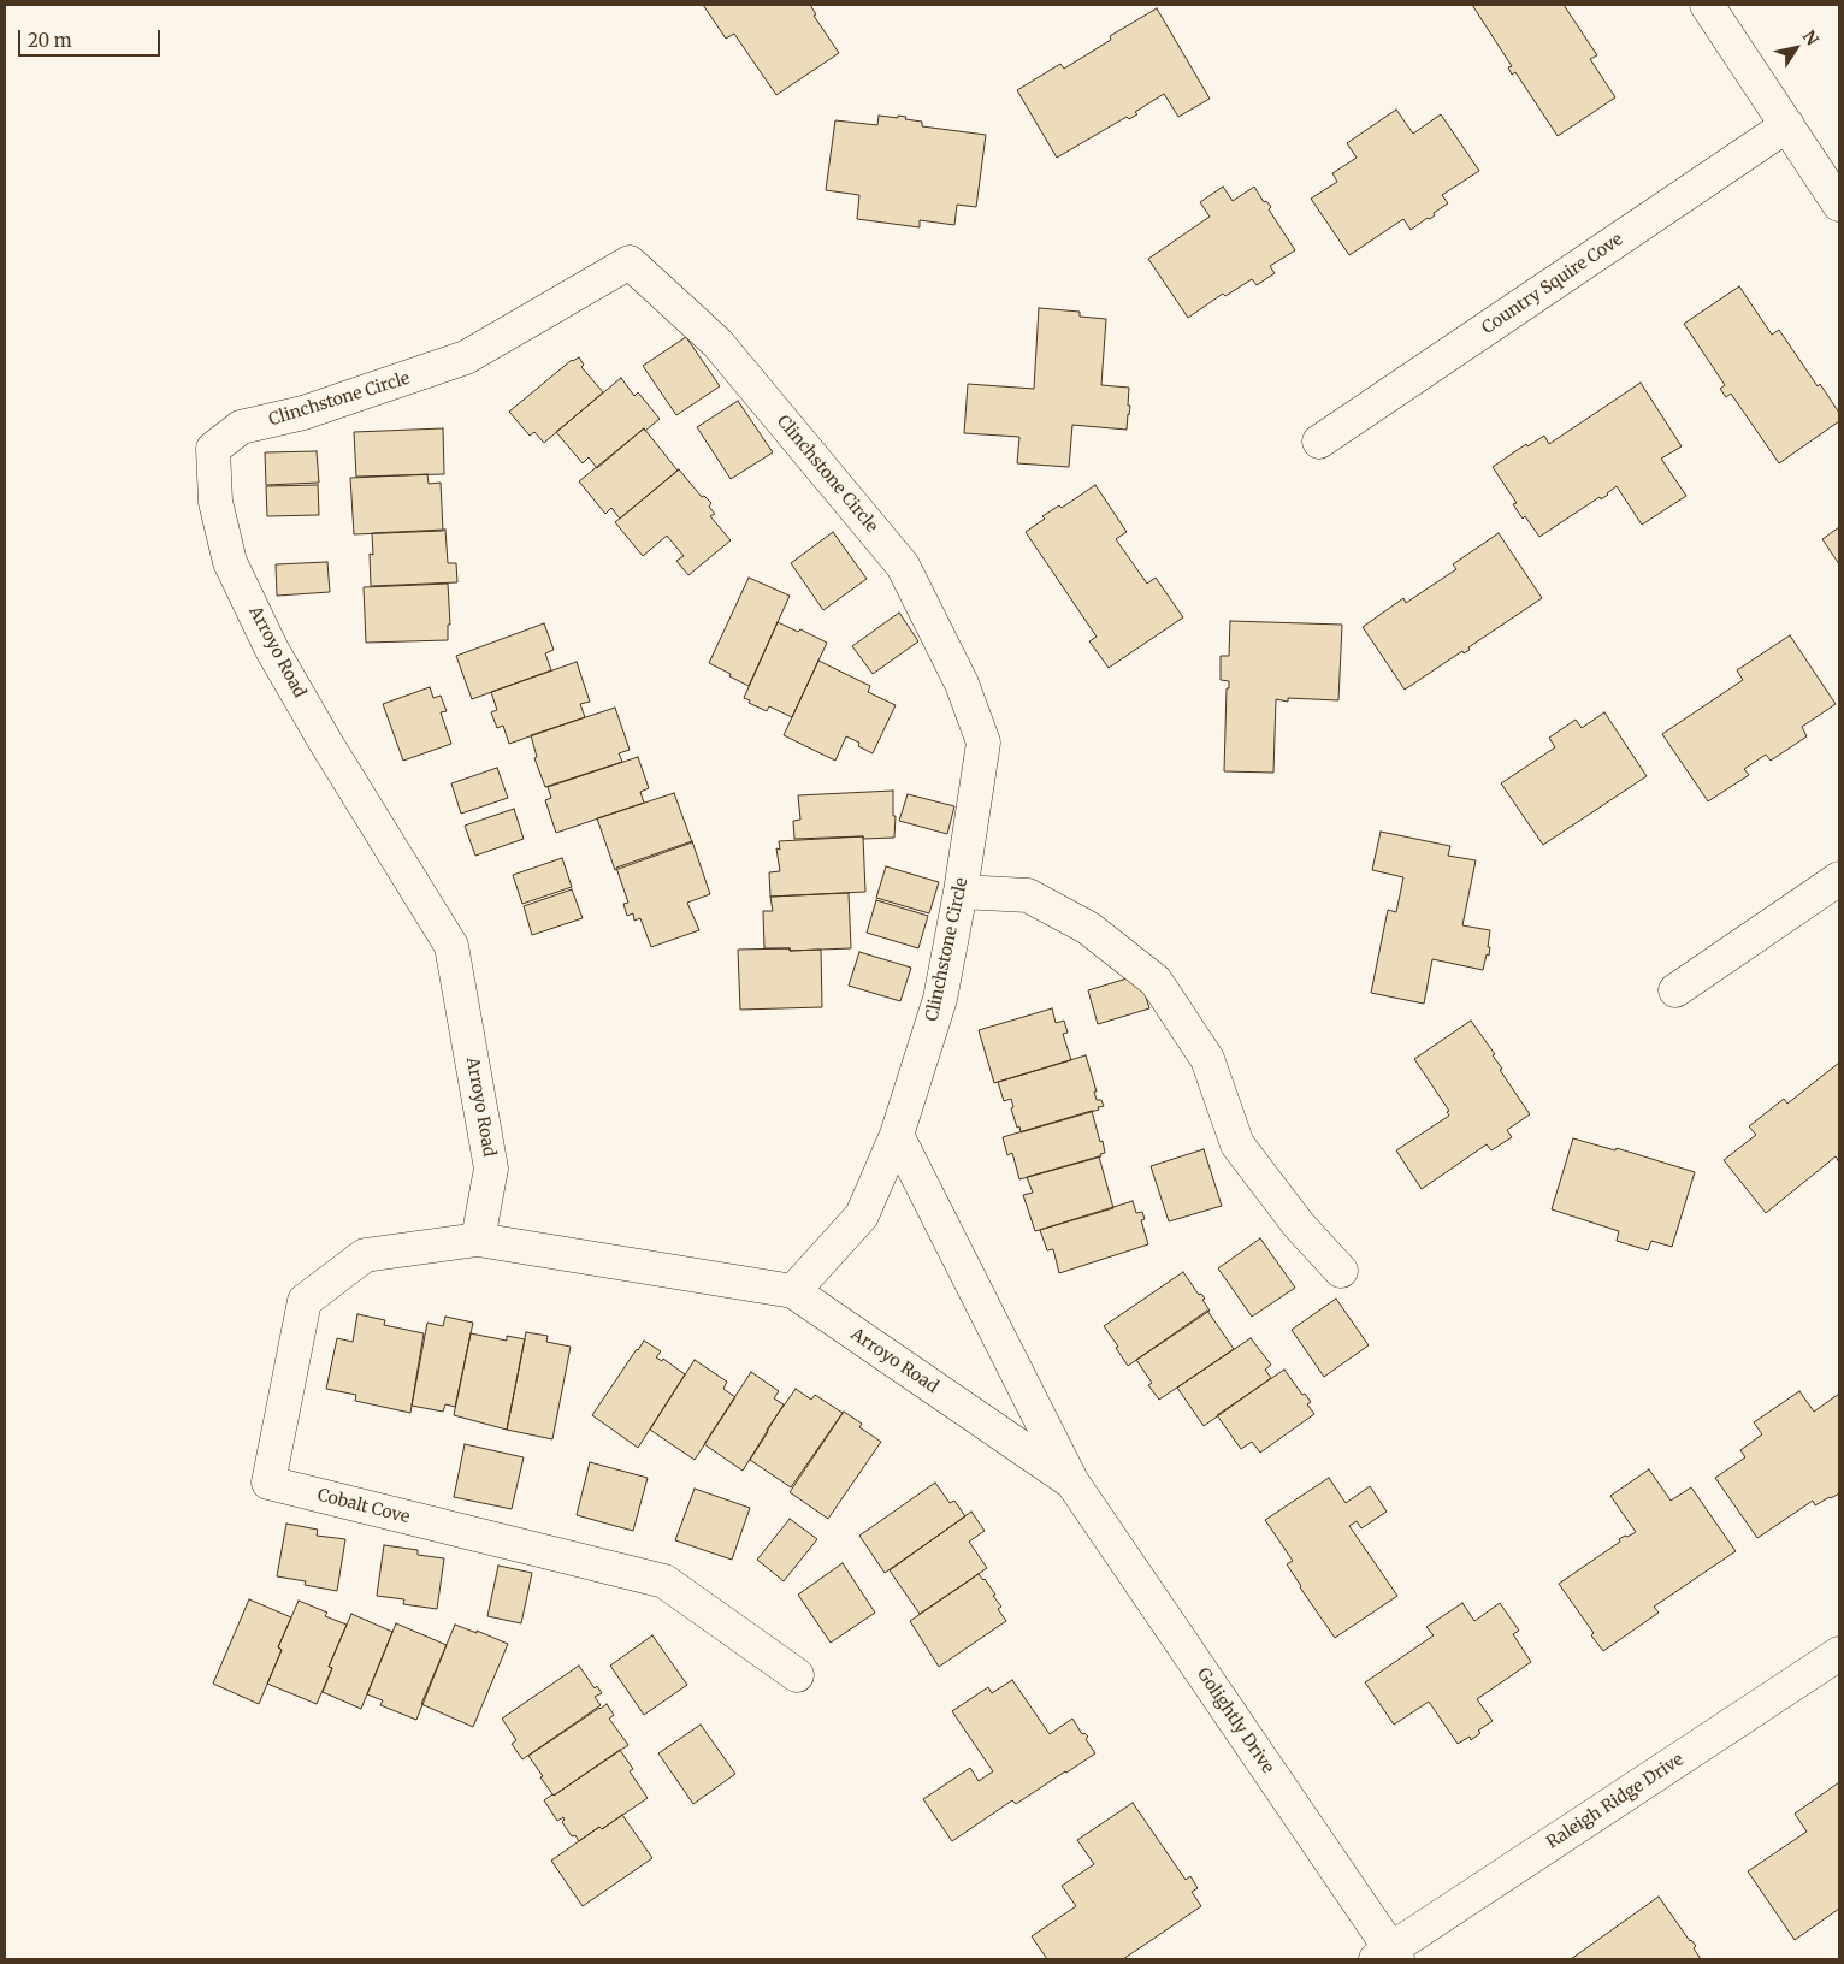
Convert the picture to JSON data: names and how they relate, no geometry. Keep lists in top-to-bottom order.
{
  "streets": {
    "street": [
      "Country Squire Cove",
      "Clinchstone Circle",
      "Arroyo Road",
      "Cobalt Cove",
      "Golightly Drive",
      "Raleigh Ridge Drive"
    ]
  },
  "crossings": [
    ["Clinchstone Circle", "Arroyo Road"],
    ["Arroyo Road", "Cobalt Cove"],
    ["Arroyo Road", "Golightly Drive"],
    ["Golightly Drive", "Raleigh Ridge Drive"]
  ],
  "scale_bar": "20 m",
  "north": "top right"
}
